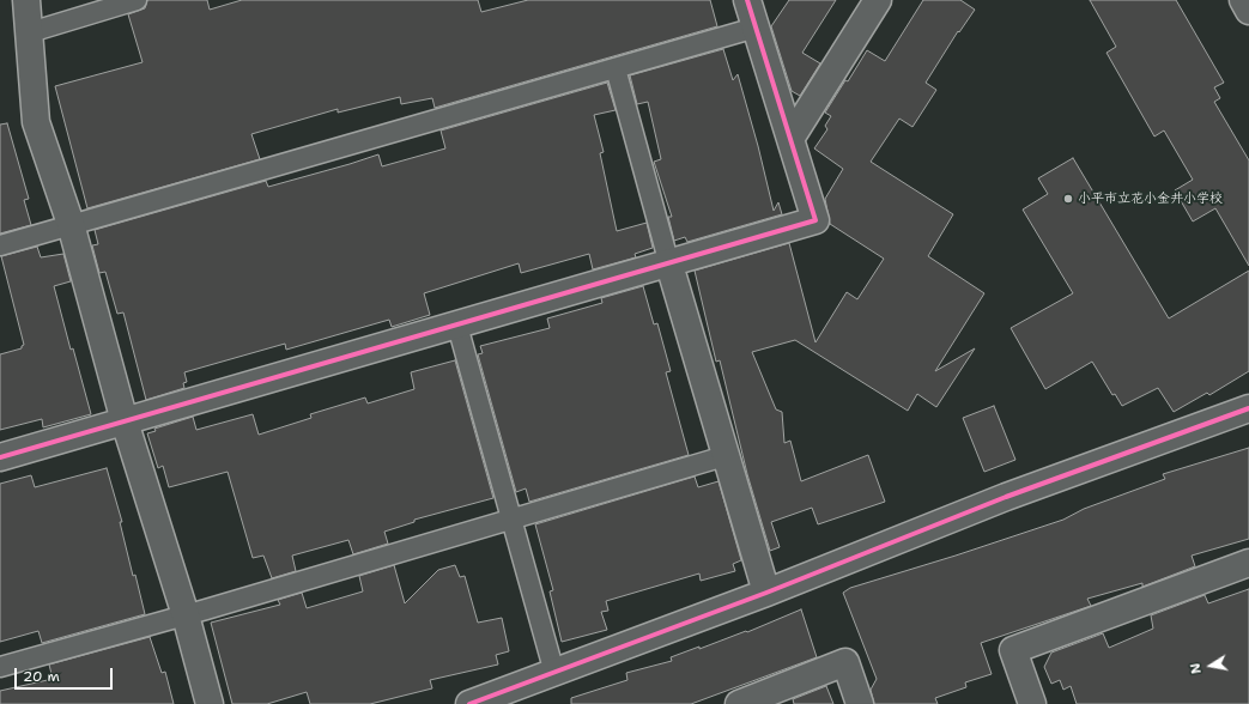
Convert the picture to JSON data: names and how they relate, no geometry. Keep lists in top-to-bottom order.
{
  "places": ["小平市立花小金井小学校"],
  "scale_bar": "20 m",
  "north": "left"
}
